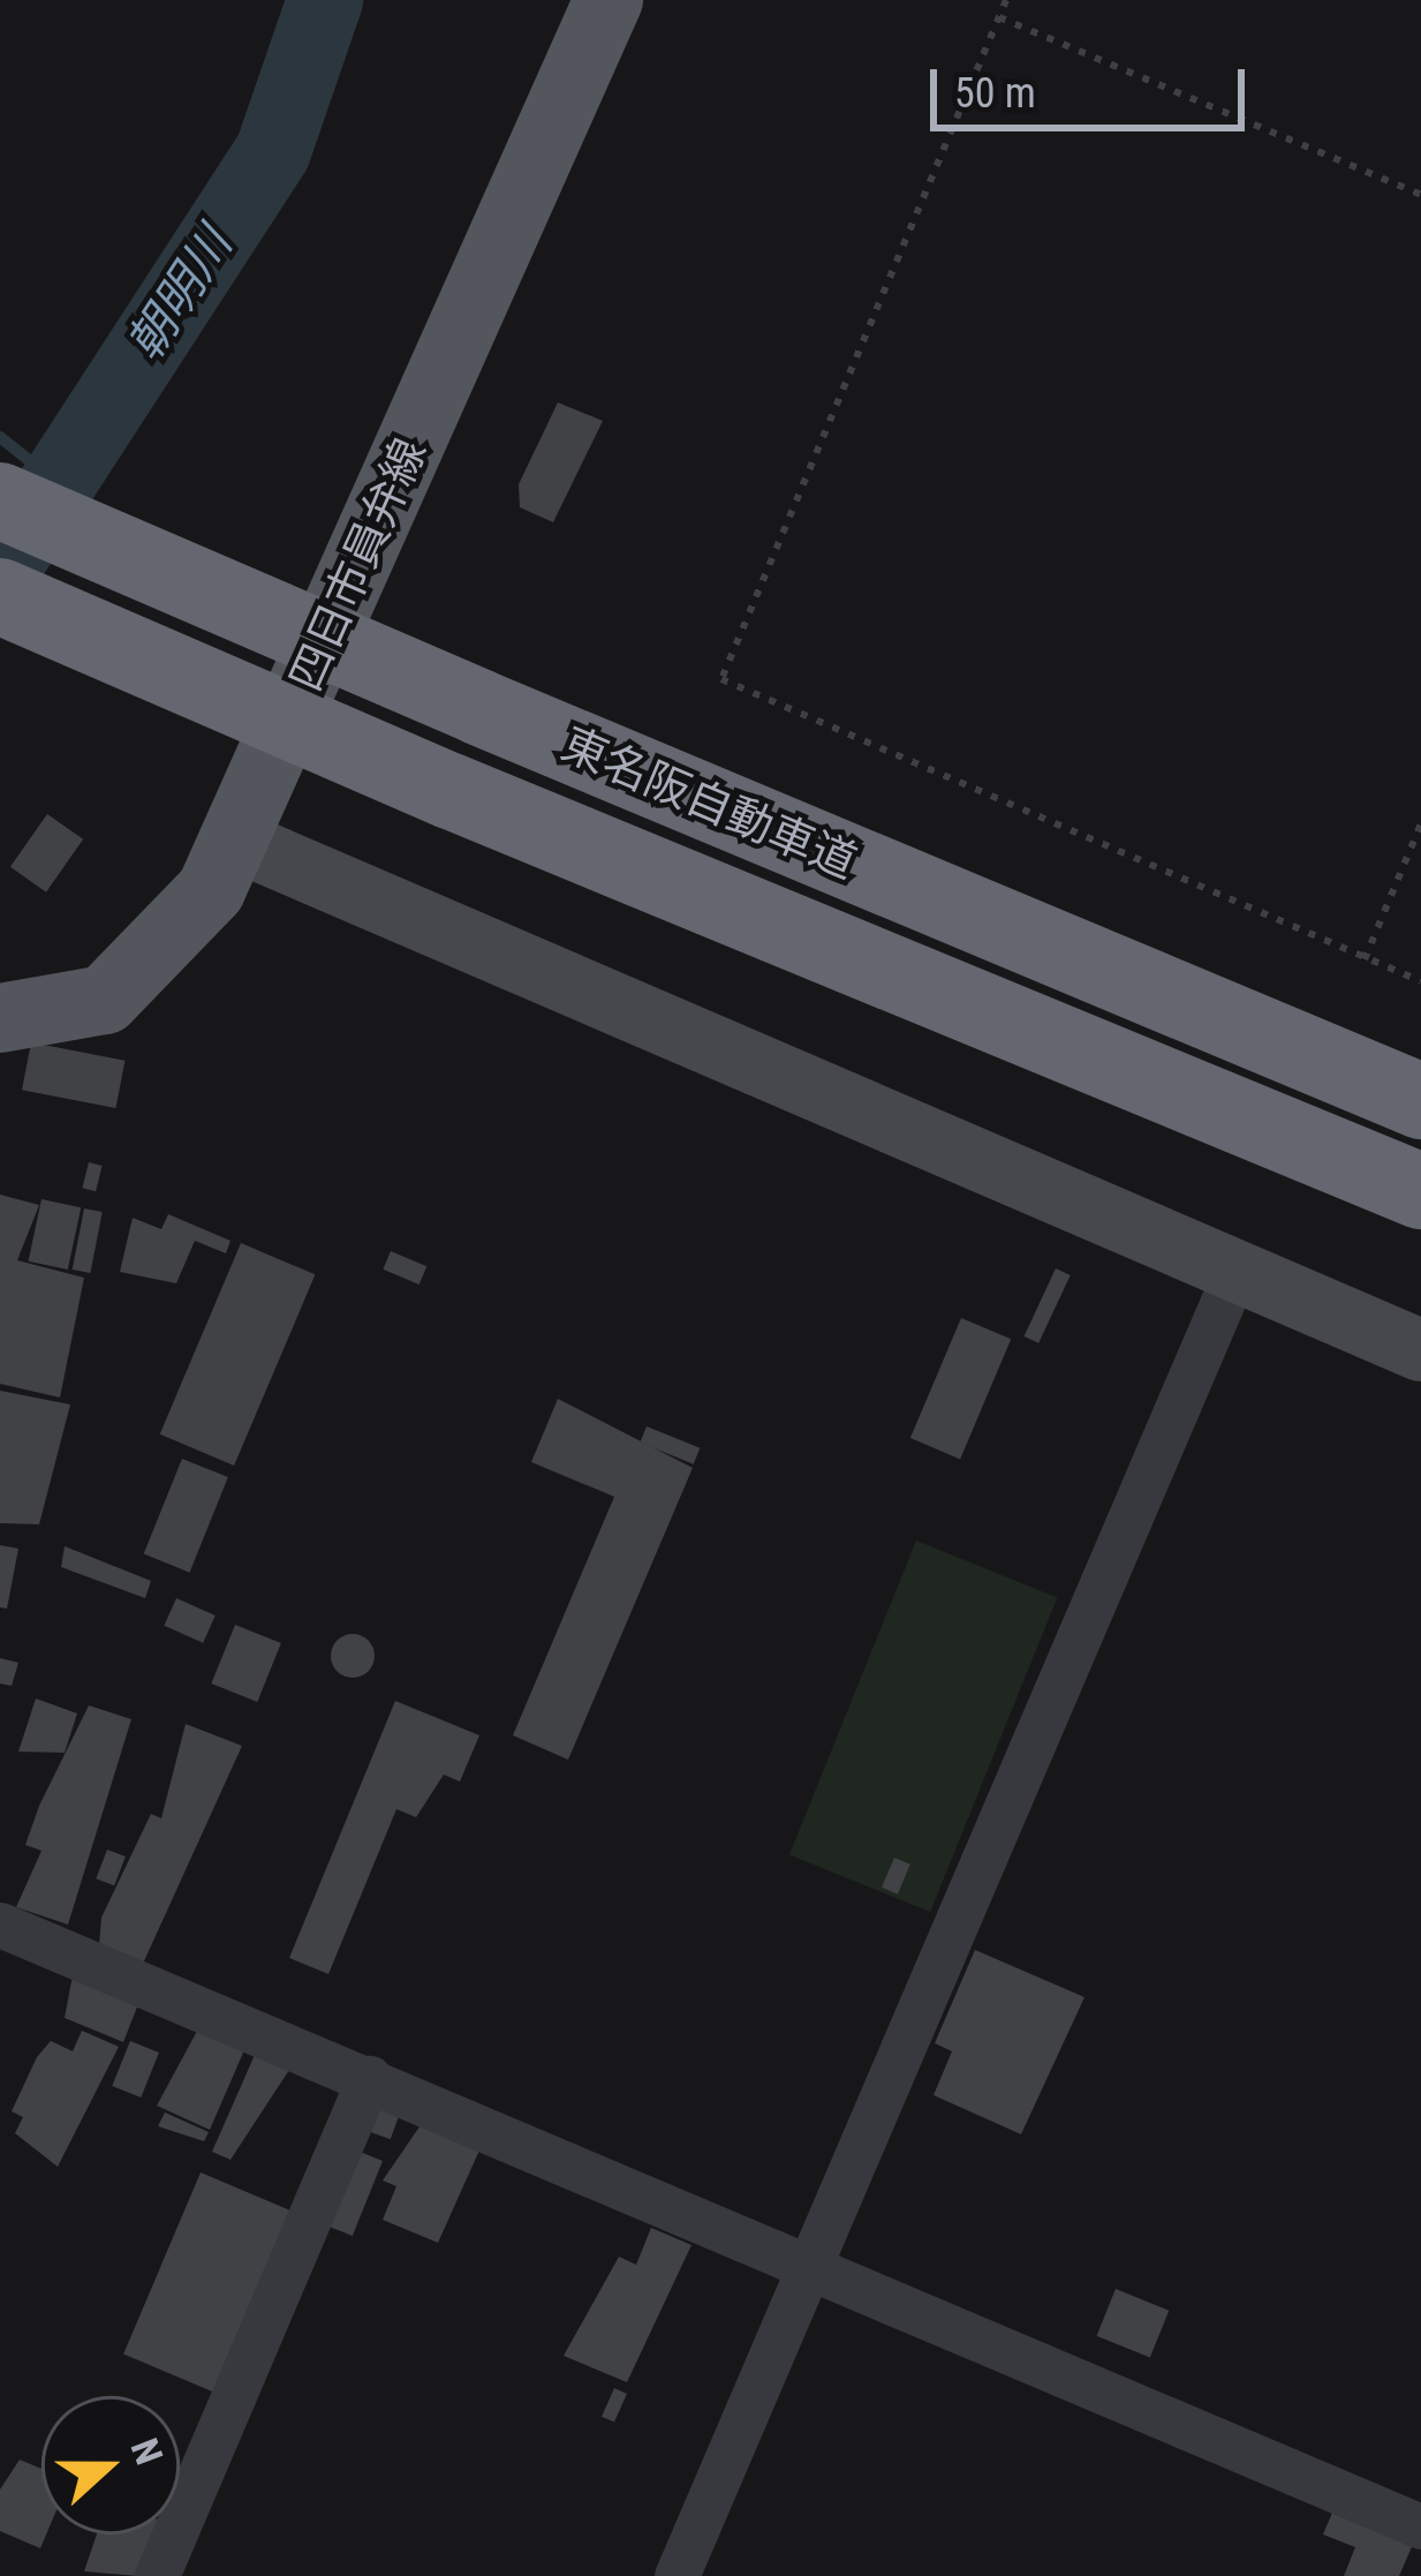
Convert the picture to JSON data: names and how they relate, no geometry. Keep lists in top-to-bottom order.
{
  "streets": {
    "highway": ["東名阪自動車道"],
    "main road": ["四日市員弁線"]
  },
  "water": ["朝明川"],
  "scale_bar": "50 m",
  "north": "right"
}
